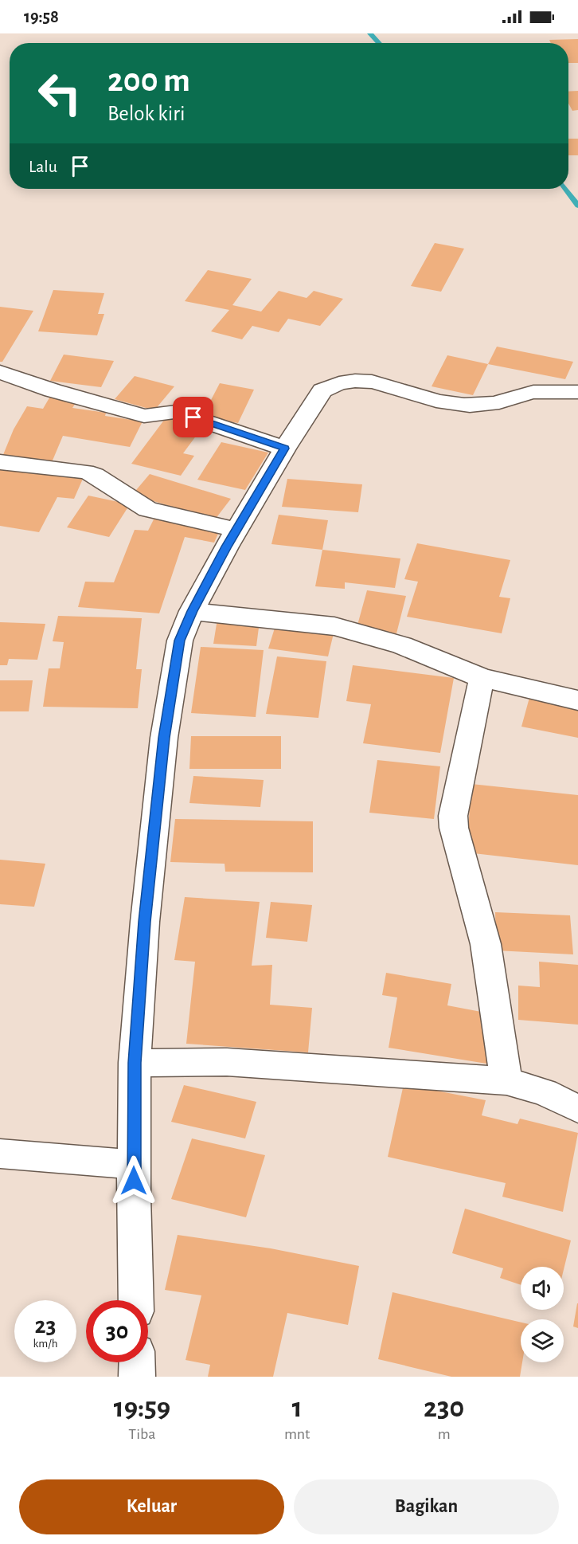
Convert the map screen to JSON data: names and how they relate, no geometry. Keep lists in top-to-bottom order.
{
  "page": {
    "status": "19:58",
    "turn": ["200 m", "Belok kiri"],
    "then": "Lalu",
    "speed": "23 km/h",
    "limit": "30",
    "eta": [
      "19:59",
      "Tiba",
      "1",
      "mnt",
      "230",
      "m"
    ],
    "buttons": ["Keluar", "Bagikan"]
  }
}
